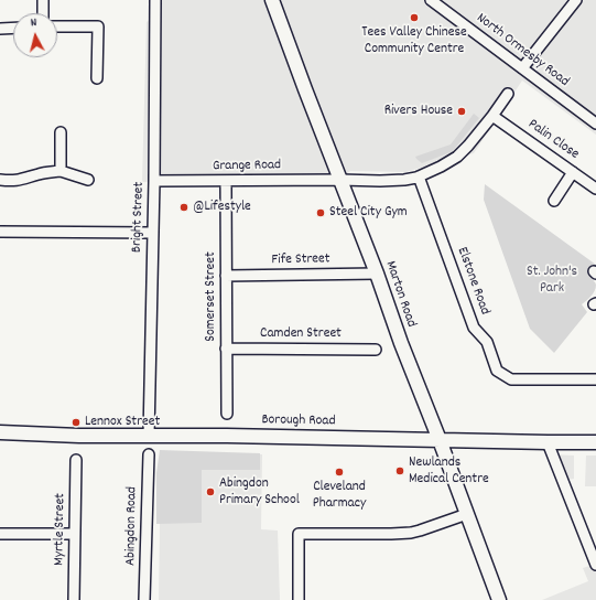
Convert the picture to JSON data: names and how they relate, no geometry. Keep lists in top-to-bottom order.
{
  "streets": {
    "street": [
      "North Ormesby Road",
      "Palin Close",
      "Grange Road",
      "Bright Street",
      "Fife Street",
      "Elstone Road",
      "Marton Road",
      "Somerset Street",
      "Camden Street",
      "Borough Road",
      "Abingdon Road",
      "Myrtle Street"
    ]
  },
  "crossings": [
    ["Palin Close", "Grange Road"],
    ["Grange Road", "Bright Street"],
    ["Grange Road", "Elstone Road"],
    ["Grange Road", "Marton Road"],
    ["Grange Road", "Somerset Street"],
    ["Bright Street", "Borough Road"],
    ["Fife Street", "Marton Road"],
    ["Fife Street", "Somerset Street"],
    ["Marton Road", "Borough Road"],
    ["Somerset Street", "Camden Street"]
  ],
  "parks": ["St. John's Park"],
  "places": [
    "Tees Valley Chinese Community Centre",
    "Rivers House",
    "@Lifestyle",
    "Steel City Gym",
    "Lennox Street",
    "Newlands Medical Centre",
    "Cleveland Pharmacy",
    "Abingdon Primary School"
  ],
  "north": "top"
}
